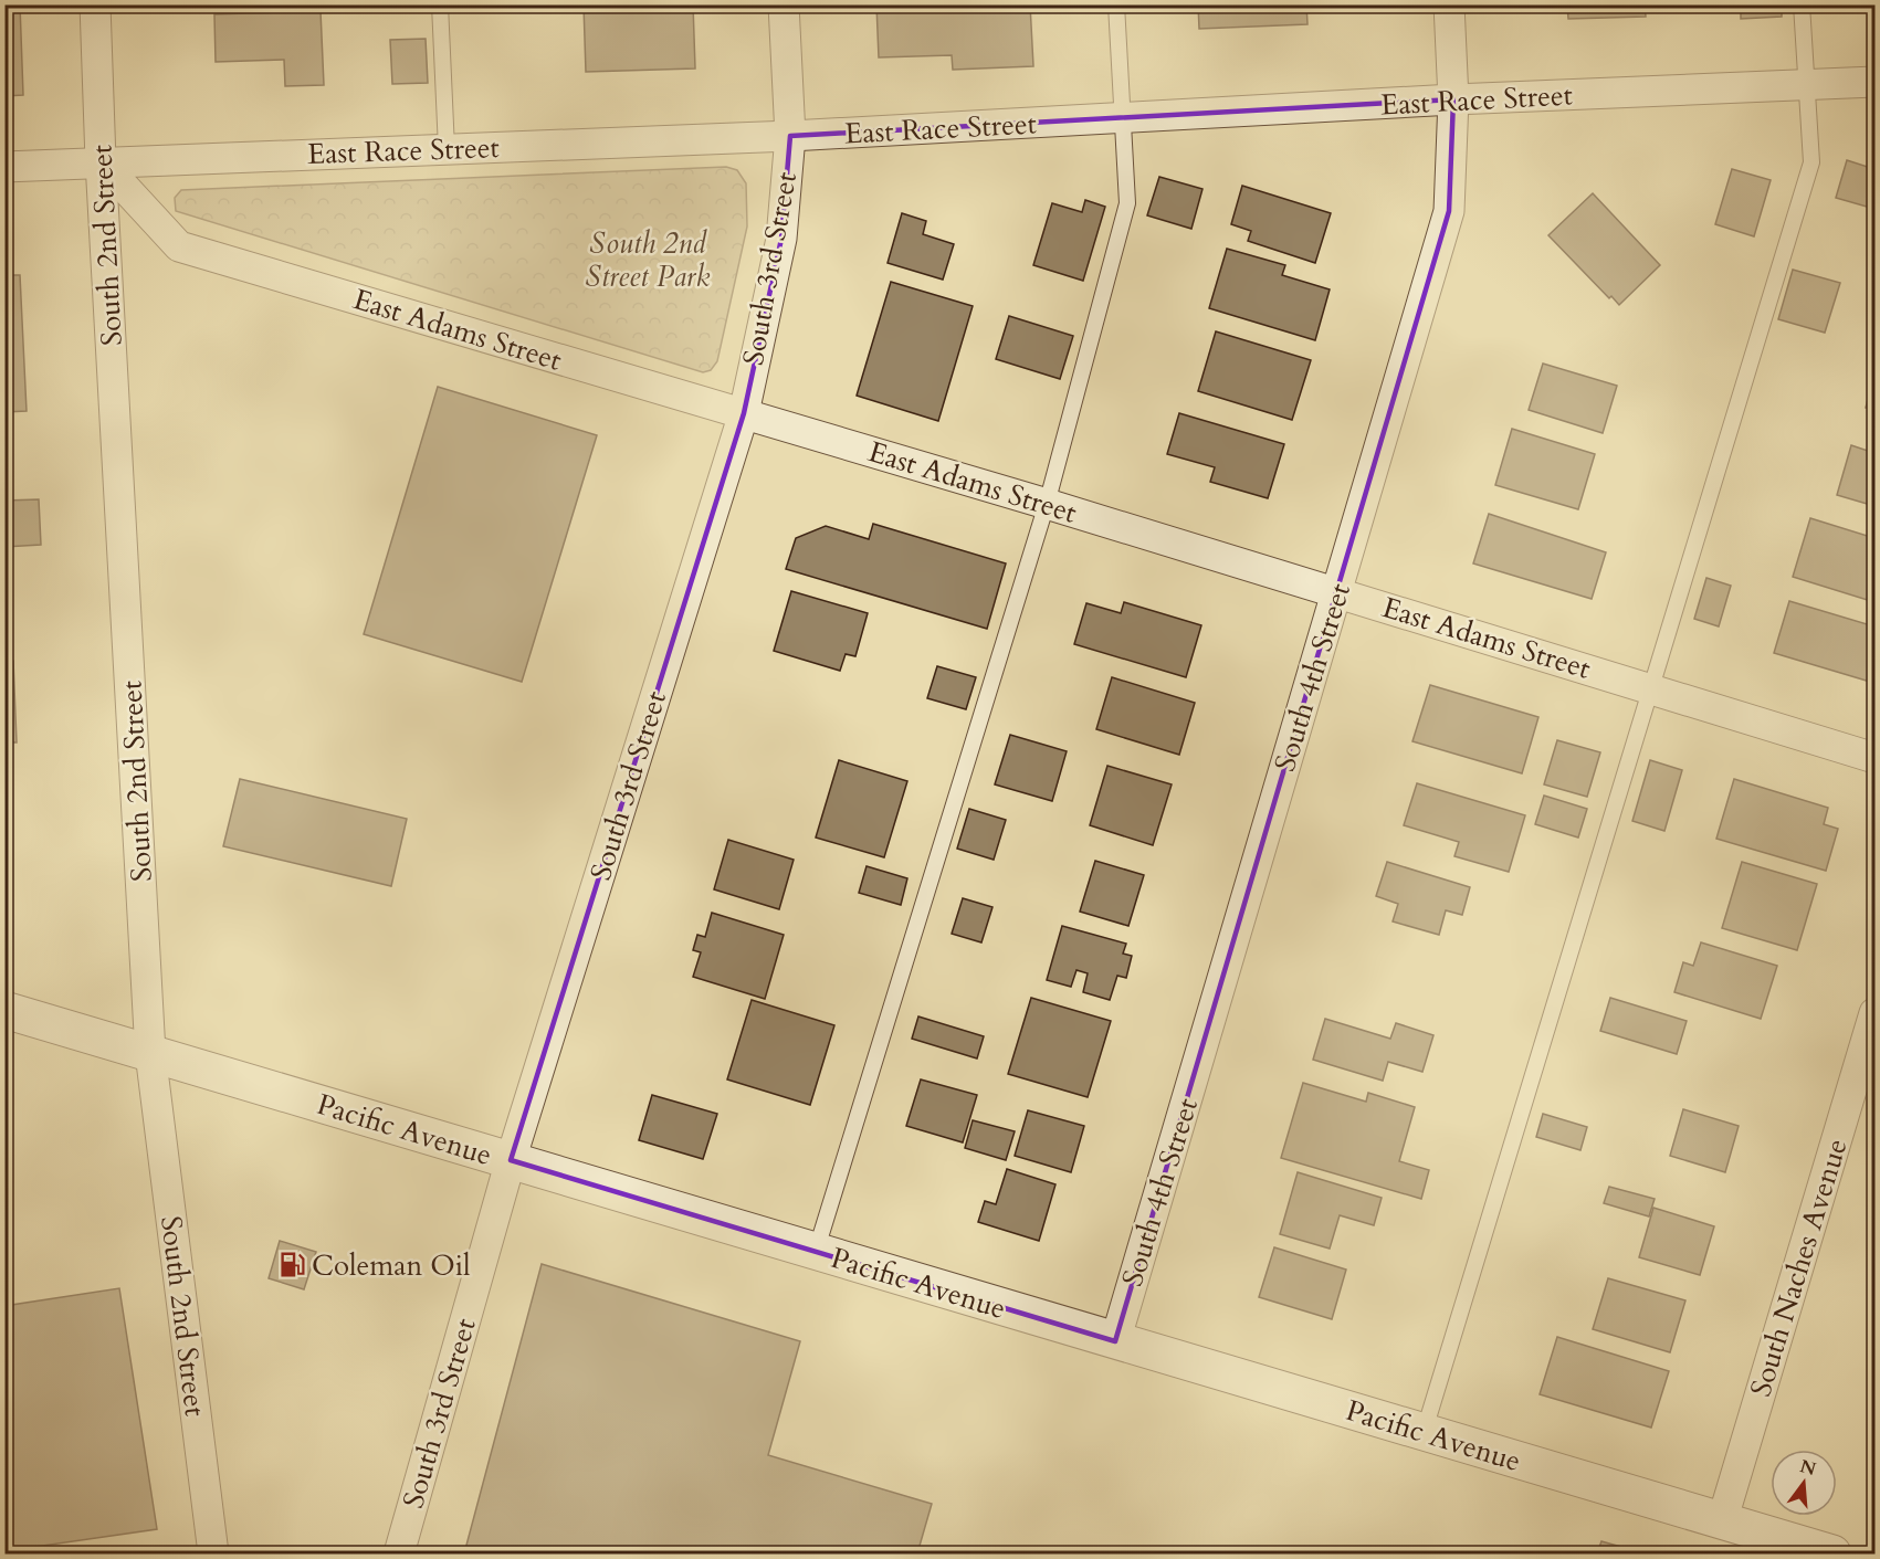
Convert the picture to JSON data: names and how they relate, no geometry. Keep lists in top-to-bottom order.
{
  "streets": {
    "street": [
      "East Race Street",
      "South 2nd Street",
      "South 3rd Street",
      "East Adams Street",
      "South 4th Street",
      "Pacific Avenue",
      "South Naches Avenue"
    ]
  },
  "crossings": [
    ["East Race Street", "South 2nd Street"],
    ["East Race Street", "South 3rd Street"],
    ["East Race Street", "East Adams Street"],
    ["East Race Street", "South 4th Street"],
    ["South 2nd Street", "East Adams Street"],
    ["South 2nd Street", "Pacific Avenue"],
    ["South 3rd Street", "East Adams Street"],
    ["South 3rd Street", "Pacific Avenue"],
    ["East Adams Street", "South 4th Street"],
    ["South 4th Street", "Pacific Avenue"],
    ["Pacific Avenue", "South Naches Avenue"]
  ],
  "parks": ["South 2nd Street Park"],
  "places": {
    "fuel station": ["Coleman Oil"]
  },
  "north": "top"
}
